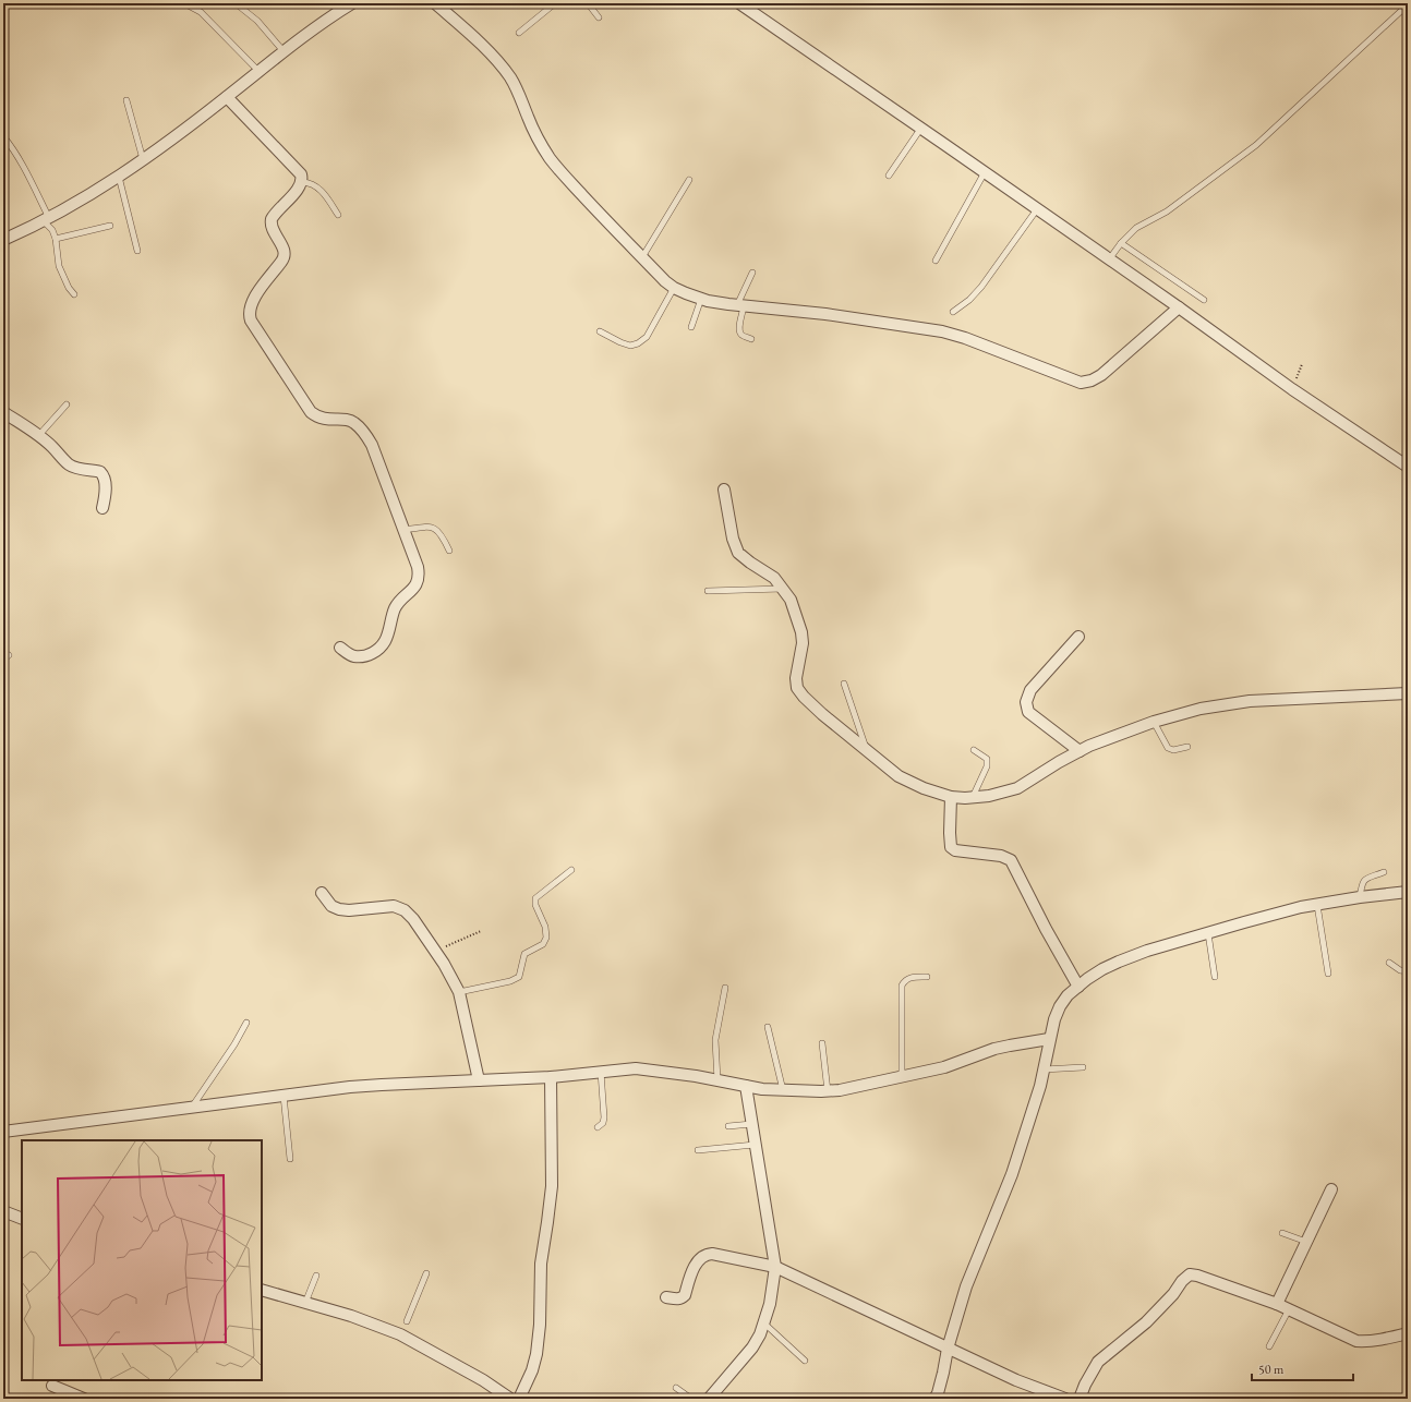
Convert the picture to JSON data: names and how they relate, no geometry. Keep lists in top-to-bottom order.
{
  "scale_bar": "50 m"
}
